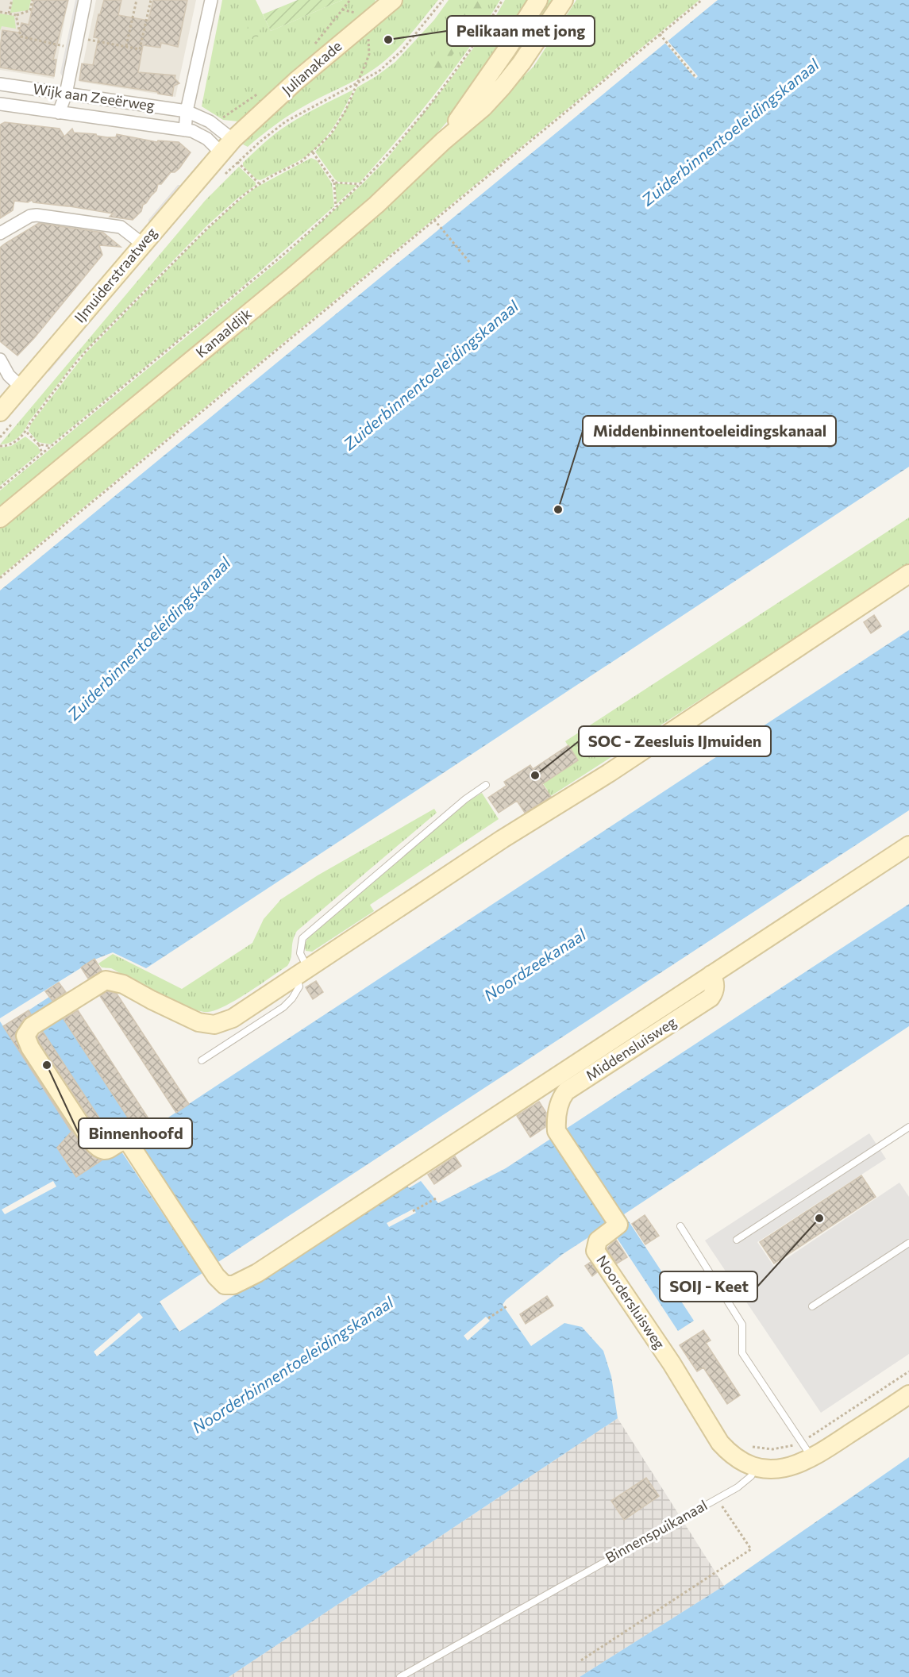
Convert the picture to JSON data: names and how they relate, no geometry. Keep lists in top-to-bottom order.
{
  "streets": {
    "street": [
      "Julianakade",
      "Wijk aan Zeeërweg",
      "IJmuiderstraatweg",
      "Kanaaldijk",
      "Middensluisweg",
      "Noordersluisweg"
    ],
    "lane": ["Binnenspuikanaal"]
  },
  "crossings": [
    ["Julianakade", "Wijk aan Zeeërweg"],
    ["Julianakade", "IJmuiderstraatweg"],
    ["Wijk aan Zeeërweg", "IJmuiderstraatweg"],
    ["Middensluisweg", "Noordersluisweg"],
    ["Noordersluisweg", "Binnenspuikanaal"]
  ],
  "water": ["Zuiderbinnentoeleidingskanaal", "Noordzeekanaal", "Noorderbinnentoeleidingskanaal"],
  "places": [
    "Pelikaan met jong",
    "Middenbinnentoeleidingskanaal",
    "SOC - Zeesluis IJmuiden",
    "Binnenhoofd",
    "SOIJ - Keet"
  ]
}
